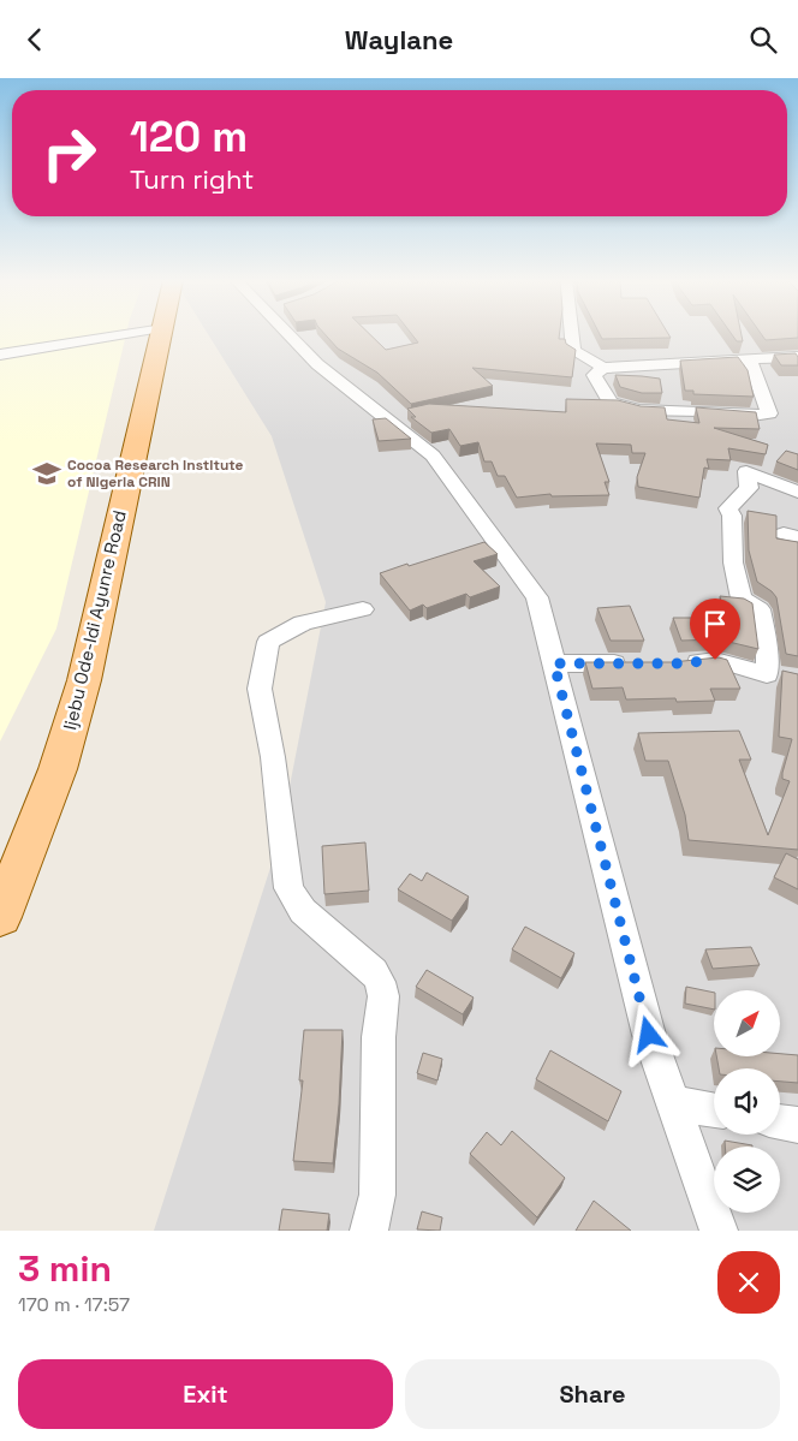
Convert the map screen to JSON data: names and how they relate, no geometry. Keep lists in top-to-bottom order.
{
  "streets": {
    "main road": ["Ijebu Ode-Idi Ayunre Road"]
  },
  "places": {
    "school or university": ["Cocoa Research Institute of Nigeria CRIN"]
  },
  "north": "top right",
  "page": {
    "header": "Waylane",
    "turn": ["120 m", "Turn right"],
    "heading": ["3 min", "170 m · 17:57"],
    "buttons": ["Exit", "Share"]
  }
}
